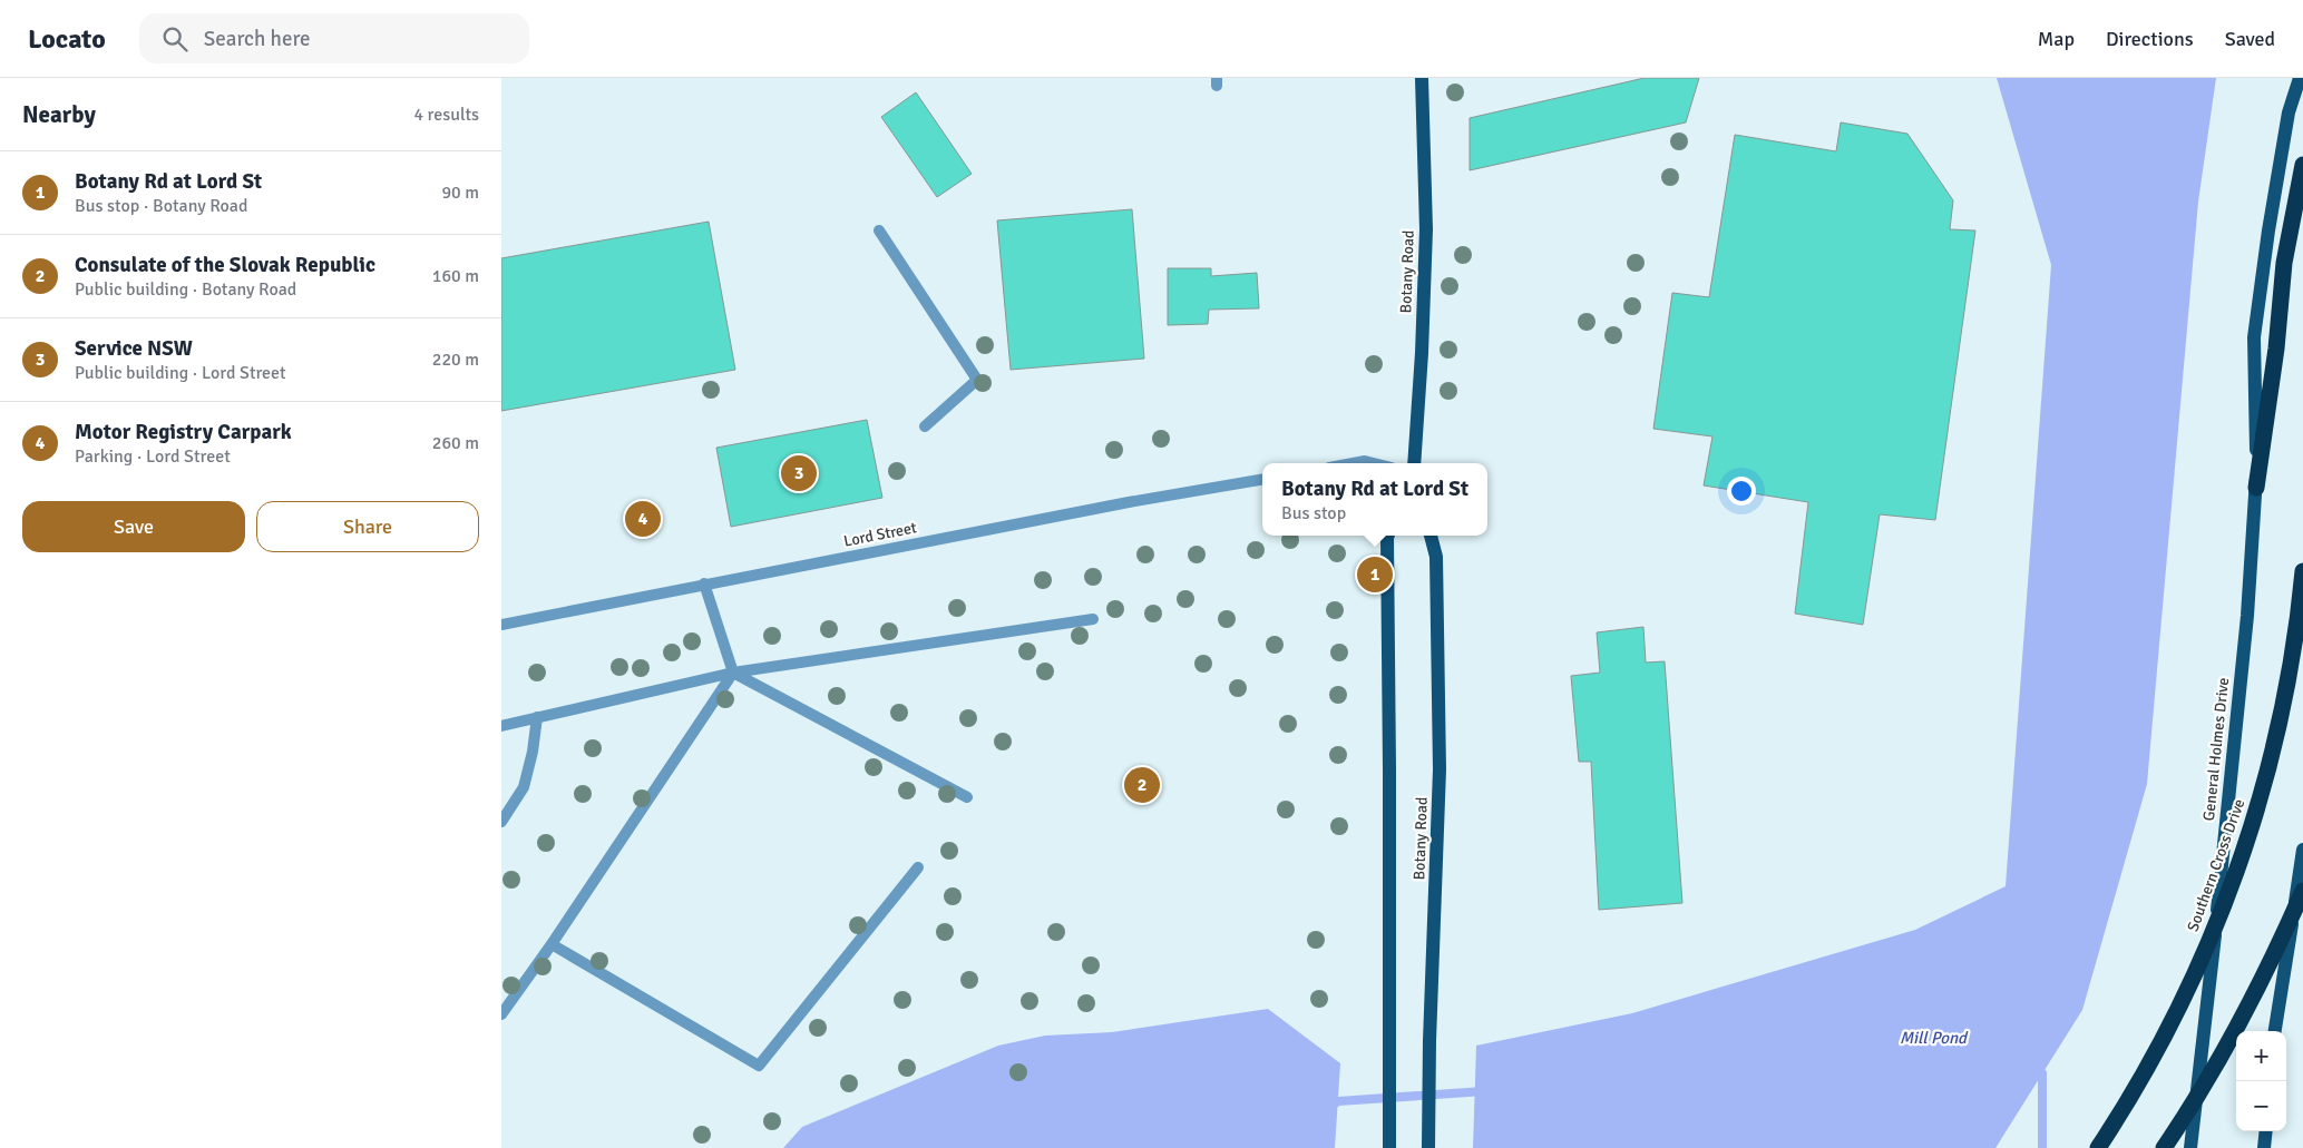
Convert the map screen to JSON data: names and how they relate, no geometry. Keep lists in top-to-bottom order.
{
  "streets": {
    "highway": ["Southern Cross Drive"],
    "main road": ["Botany Road", "General Holmes Drive"],
    "street": ["Lord Street"]
  },
  "water": ["Mill Pond"],
  "page": {
    "header": "Locato",
    "search": "Search here",
    "nav": ["Map", "Directions", "Saved"],
    "heading": ["Nearby", "4 results"],
    "list": [
      {
        "mark": "1",
        "name": "Botany Rd at Lord St",
        "note": "Bus stop · Botany Road",
        "value": "90 m"
      },
      {
        "mark": "2",
        "name": "Consulate of the Slovak Republic",
        "note": "Public building · Botany Road",
        "value": "160 m"
      },
      {
        "mark": "3",
        "name": "Service NSW",
        "note": "Public building · Lord Street",
        "value": "220 m"
      },
      {
        "mark": "4",
        "name": "Motor Registry Carpark",
        "note": "Parking · Lord Street",
        "value": "260 m"
      }
    ],
    "pins": [
      "3",
      "4",
      "1",
      "2"
    ],
    "popup": ["Botany Rd at Lord St", "Bus stop"],
    "buttons": ["Save", "Share"],
    "map_buttons": ["+", "−"]
  }
}
